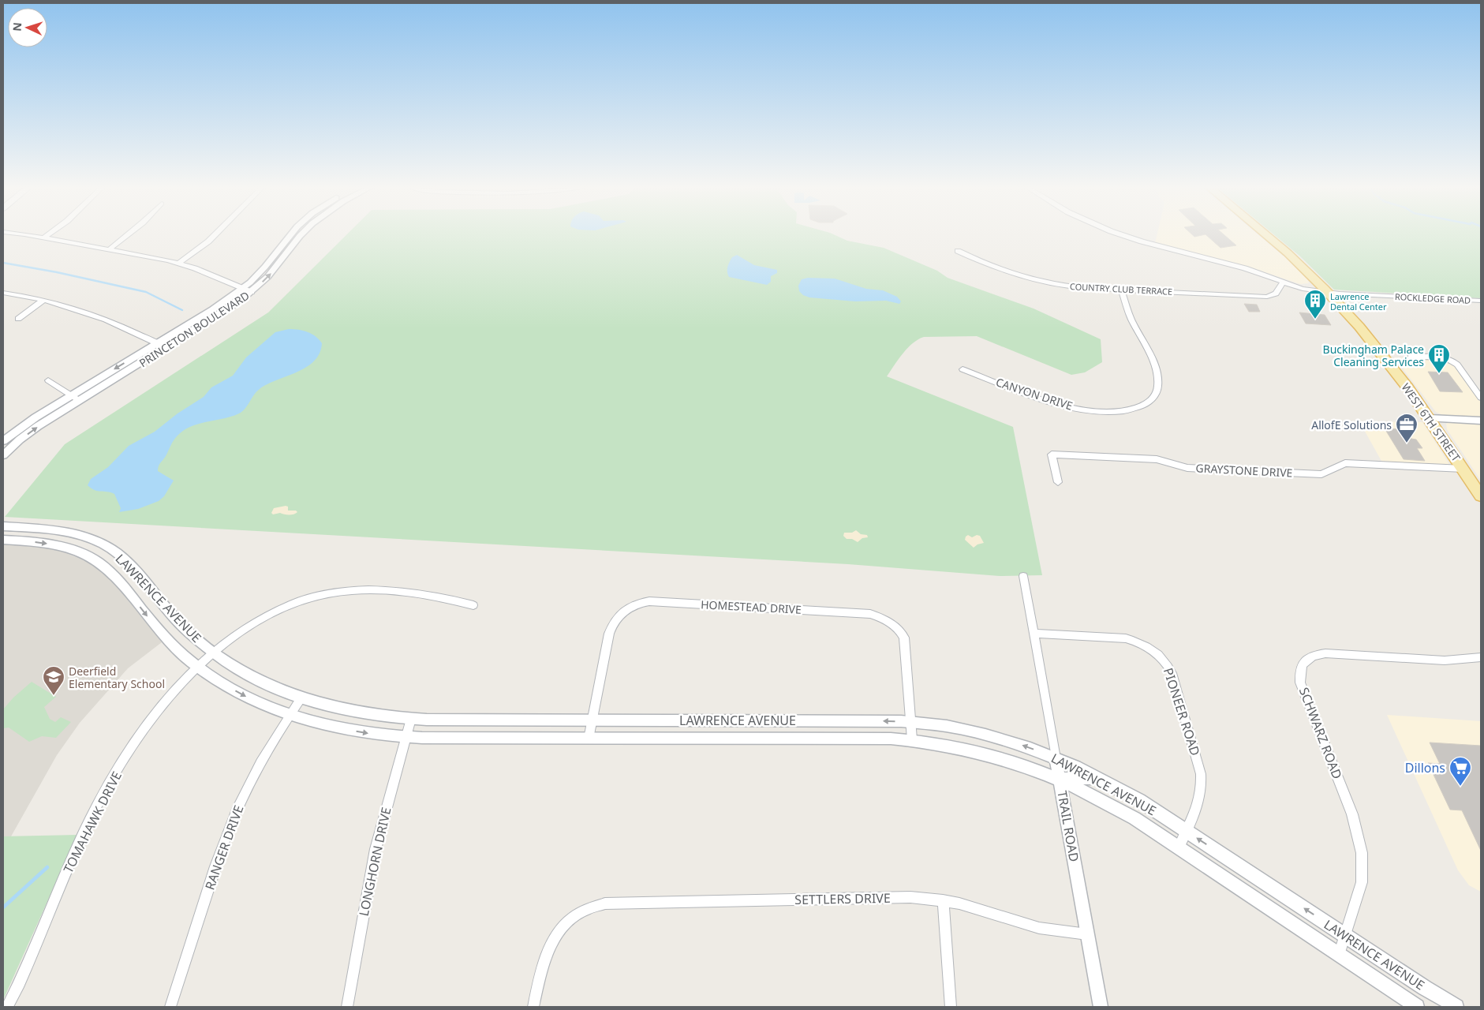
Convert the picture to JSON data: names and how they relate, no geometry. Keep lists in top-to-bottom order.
{
  "streets": {
    "main road": ["WEST 6TH STREET"],
    "street": [
      "COUNTRY CLUB TERRACE",
      "ROCKLEDGE ROAD",
      "PRINCETON BOULEVARD",
      "CANYON DRIVE",
      "GRAYSTONE DRIVE",
      "LAWRENCE AVENUE",
      "HOMESTEAD DRIVE",
      "PIONEER ROAD",
      "SCHWARZ ROAD",
      "TOMAHAWK DRIVE",
      "TRAIL ROAD",
      "RANGER DRIVE",
      "LONGHORN DRIVE",
      "SETTLERS DRIVE"
    ]
  },
  "crossings": [
    ["COUNTRY CLUB TERRACE", "ROCKLEDGE ROAD"],
    ["COUNTRY CLUB TERRACE", "CANYON DRIVE"],
    ["ROCKLEDGE ROAD", "WEST 6TH STREET"],
    ["WEST 6TH STREET", "GRAYSTONE DRIVE"],
    ["LAWRENCE AVENUE", "HOMESTEAD DRIVE"],
    ["LAWRENCE AVENUE", "PIONEER ROAD"],
    ["LAWRENCE AVENUE", "SCHWARZ ROAD"],
    ["LAWRENCE AVENUE", "TOMAHAWK DRIVE"],
    ["LAWRENCE AVENUE", "TRAIL ROAD"],
    ["LAWRENCE AVENUE", "RANGER DRIVE"],
    ["LAWRENCE AVENUE", "LONGHORN DRIVE"],
    ["PIONEER ROAD", "TRAIL ROAD"],
    ["TRAIL ROAD", "SETTLERS DRIVE"]
  ],
  "places": {
    "building": ["Lawrence Dental Center", "Buckingham Palace Cleaning Services"],
    "office": ["AllofE Solutions"],
    "school or university": ["Deerfield Elementary School"],
    "supermarket": ["Dillons"]
  },
  "north": "left"
}
